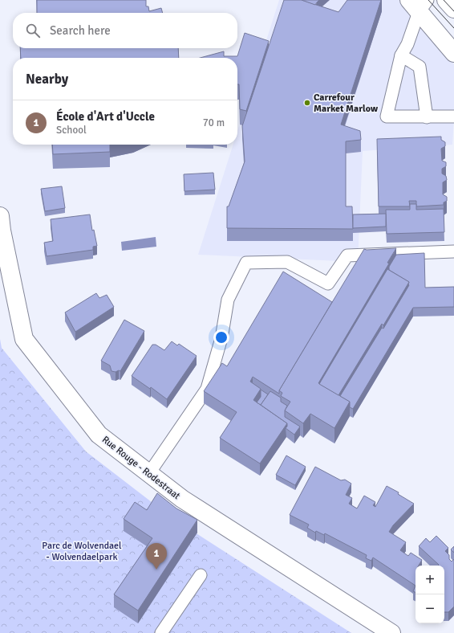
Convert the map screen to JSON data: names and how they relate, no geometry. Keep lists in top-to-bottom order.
{
  "streets": {
    "street": ["Rue Rouge - Rodestraat"]
  },
  "parks": ["Parc de Wolvendael - Wolvendaelpark"],
  "places": ["Carrefour Market Marlow"],
  "page": {
    "search": "Search here",
    "heading": "Nearby",
    "list": [
      {
        "mark": "1",
        "name": "École d'Art d'Uccle",
        "note": "School",
        "value": "70 m"
      }
    ],
    "pins": "1",
    "map_buttons": ["+", "−"]
  }
}
